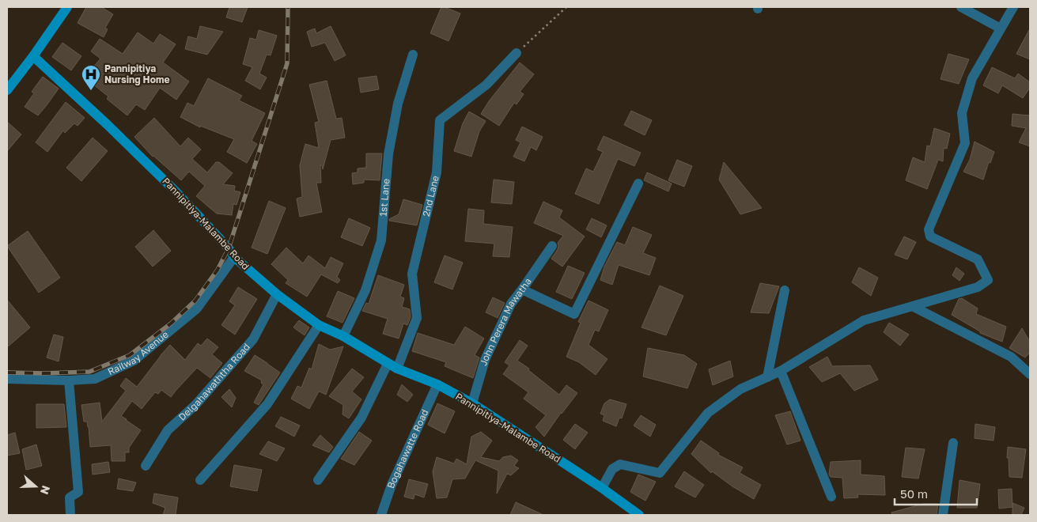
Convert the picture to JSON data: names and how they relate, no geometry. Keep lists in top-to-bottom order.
{
  "streets": {
    "street": [
      "2nd Lane",
      "1st Lane",
      "Pannipitiya-Malambe Road",
      "John Perera Mawatha",
      "Railway Avenue",
      "Delgahawaththa Road",
      "Bogahawatte Road"
    ]
  },
  "crossings": [
    ["2nd Lane", "Pannipitiya-Malambe Road"],
    ["1st Lane", "Pannipitiya-Malambe Road"],
    ["Pannipitiya-Malambe Road", "John Perera Mawatha"],
    ["Pannipitiya-Malambe Road", "Railway Avenue"],
    ["Pannipitiya-Malambe Road", "Delgahawaththa Road"],
    ["Pannipitiya-Malambe Road", "Bogahawatte Road"]
  ],
  "places": {
    "hospital": ["Pannipitiya Nursing Home"]
  },
  "scale_bar": "50 m",
  "north": "right"
}
